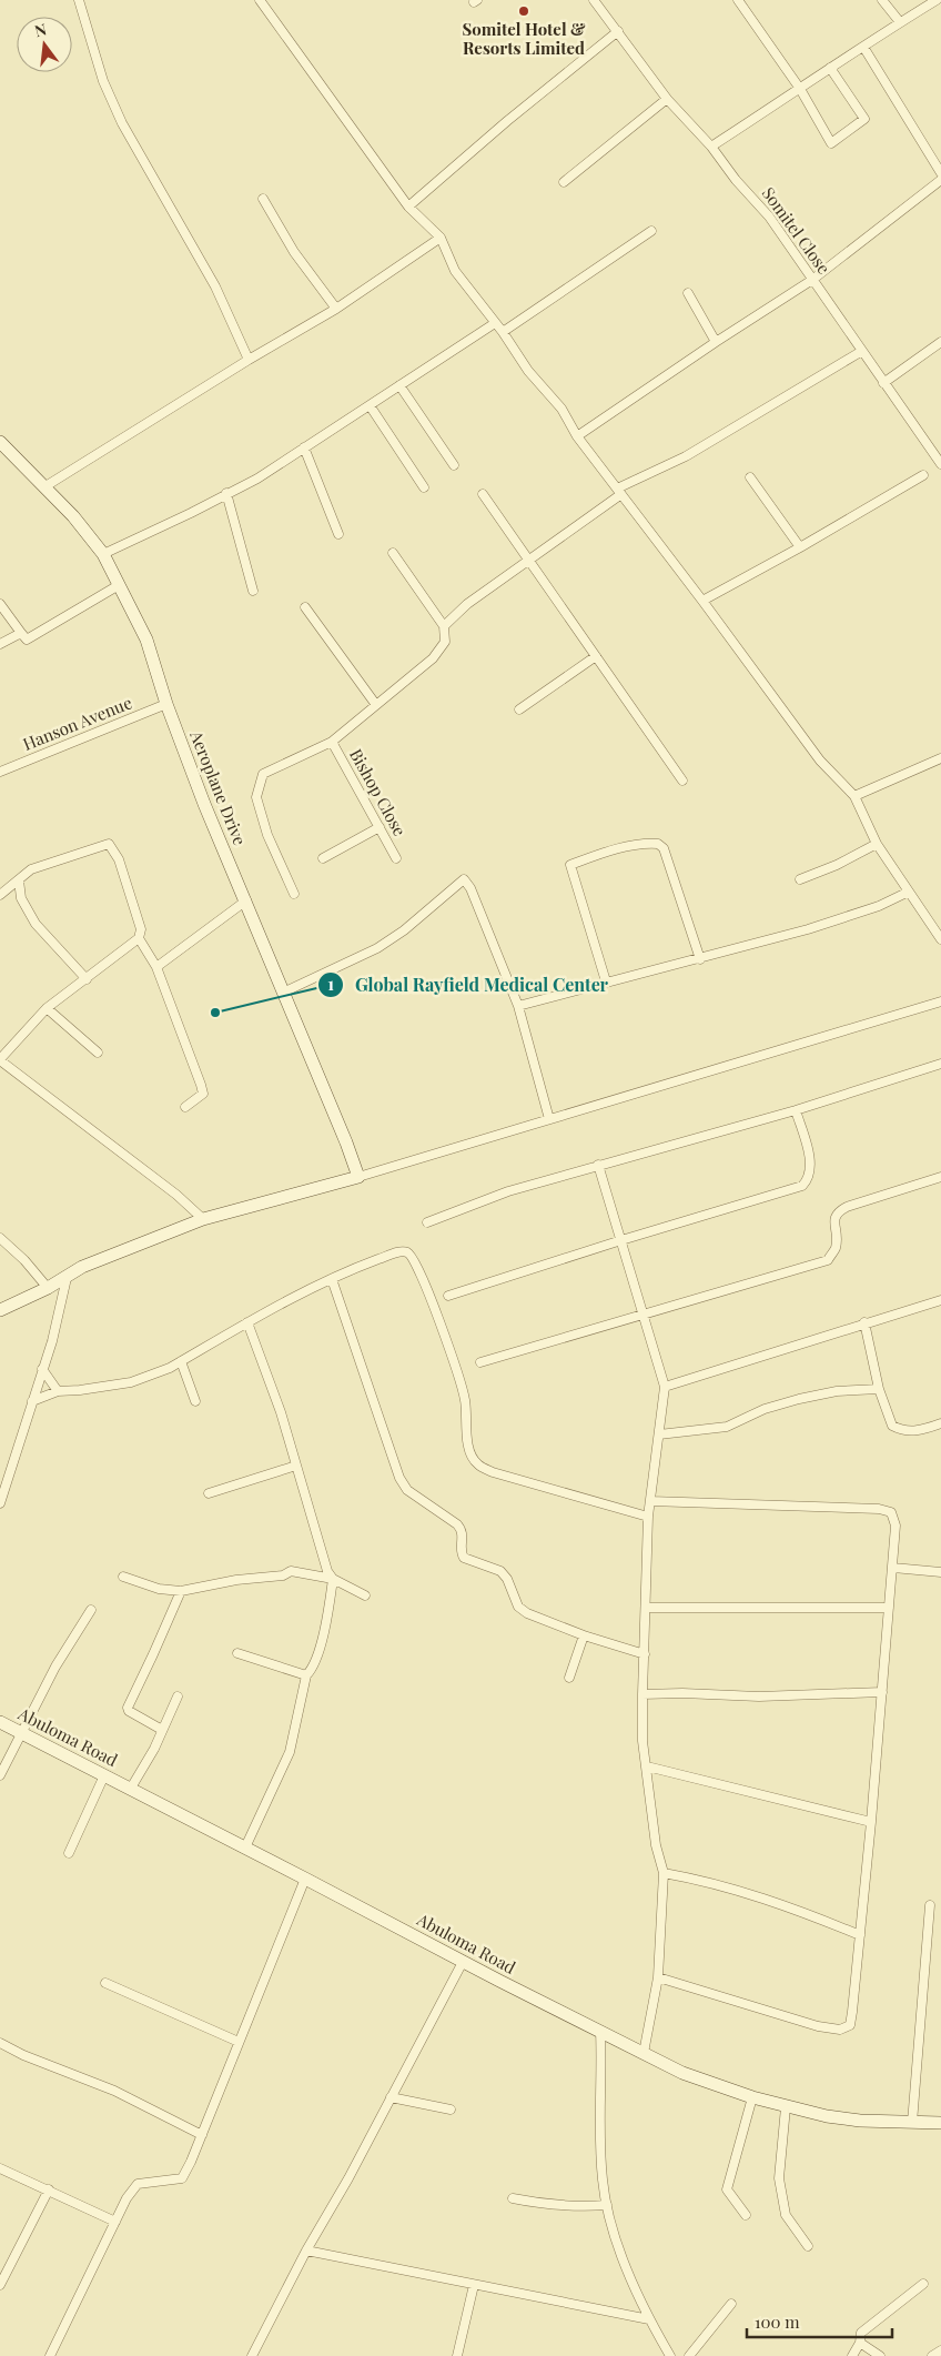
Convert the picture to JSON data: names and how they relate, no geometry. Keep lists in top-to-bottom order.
{
  "streets": {
    "street": [
      "Somitel Close",
      "Hanson Avenue",
      "Aeroplane Drive",
      "Bishop Close",
      "Abuloma Road"
    ]
  },
  "crossings": [
    ["Hanson Avenue", "Aeroplane Drive"]
  ],
  "places": ["Somitel Hotel & Resorts Limited", "Global Rayfield Medical Center"],
  "scale_bar": "100 m",
  "north": "top"
}
